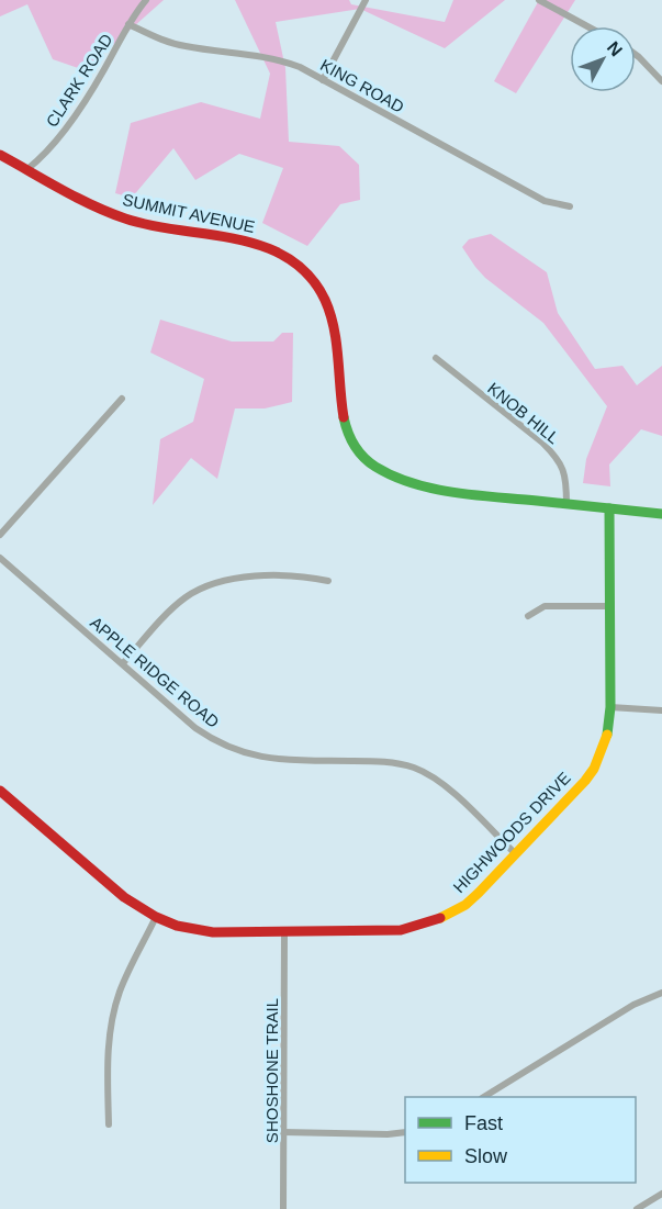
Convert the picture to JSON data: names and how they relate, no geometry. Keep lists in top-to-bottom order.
{
  "streets": {
    "street": [
      "CLARK ROAD",
      "KING ROAD",
      "SUMMIT AVENUE",
      "KNOB HILL",
      "APPLE RIDGE ROAD",
      "HIGHWOODS DRIVE",
      "SHOSHONE TRAIL"
    ]
  },
  "crossings": [
    ["CLARK ROAD", "KING ROAD"],
    ["CLARK ROAD", "SUMMIT AVENUE"],
    ["SUMMIT AVENUE", "KNOB HILL"],
    ["SUMMIT AVENUE", "HIGHWOODS DRIVE"],
    ["APPLE RIDGE ROAD", "HIGHWOODS DRIVE"],
    ["HIGHWOODS DRIVE", "SHOSHONE TRAIL"]
  ],
  "legend": ["Fast", "Slow"],
  "north": "top right"
}
